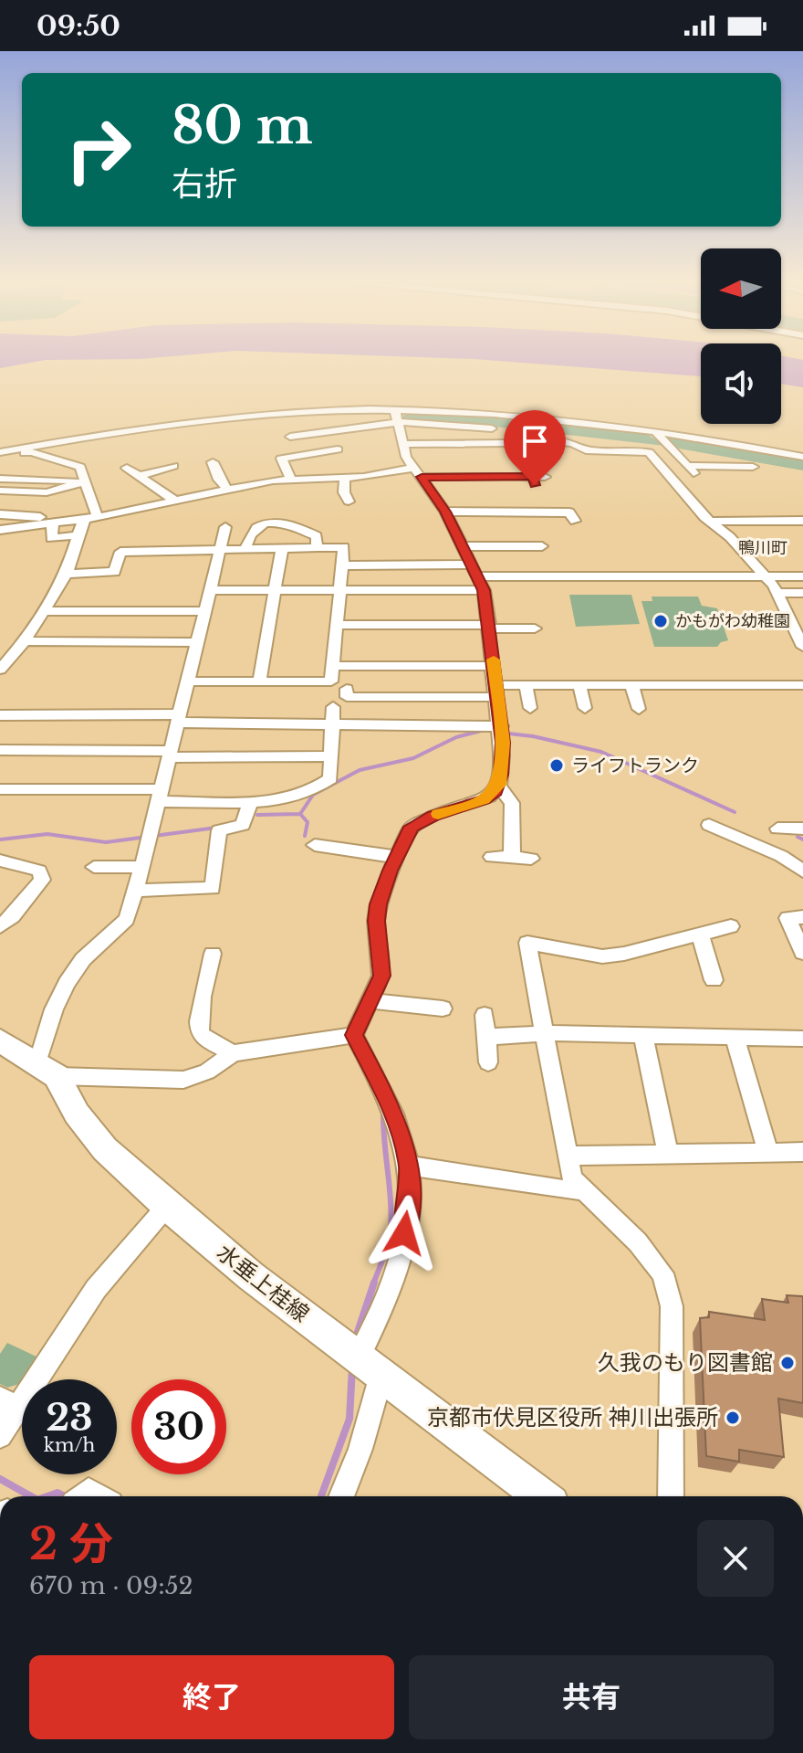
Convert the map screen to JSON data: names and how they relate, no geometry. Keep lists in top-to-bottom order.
{
  "streets": {
    "main road": ["水垂上桂線"]
  },
  "districts": ["鴨川町"],
  "places": [
    "かもがわ幼稚園",
    "ライフトランク",
    "久我のもり図書館",
    "京都市伏見区役所 神川出張所"
  ],
  "north": "left",
  "page": {
    "status": "09:50",
    "turn": ["80 m", "右折"],
    "speed": "23 km/h",
    "limit": "30",
    "heading": ["2 分", "670 m · 09:52"],
    "buttons": ["終了", "共有"]
  }
}
